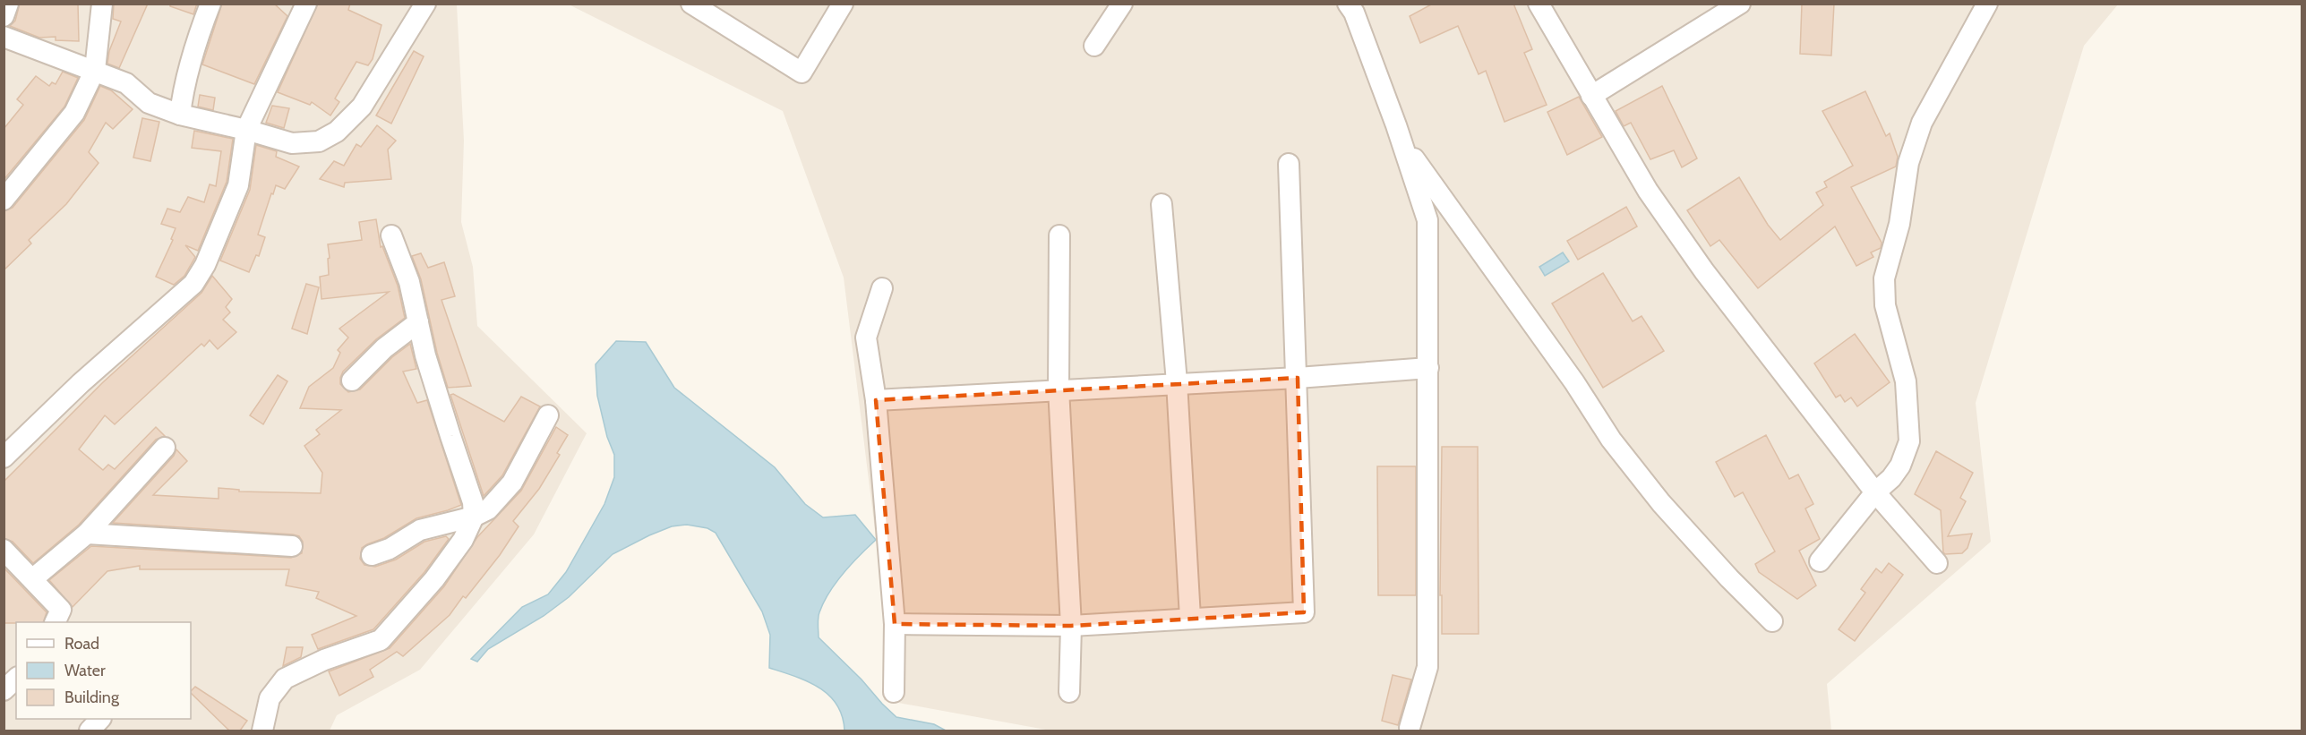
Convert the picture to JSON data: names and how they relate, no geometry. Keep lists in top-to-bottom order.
{
  "legend": ["Road", "Water", "Building"]
}
